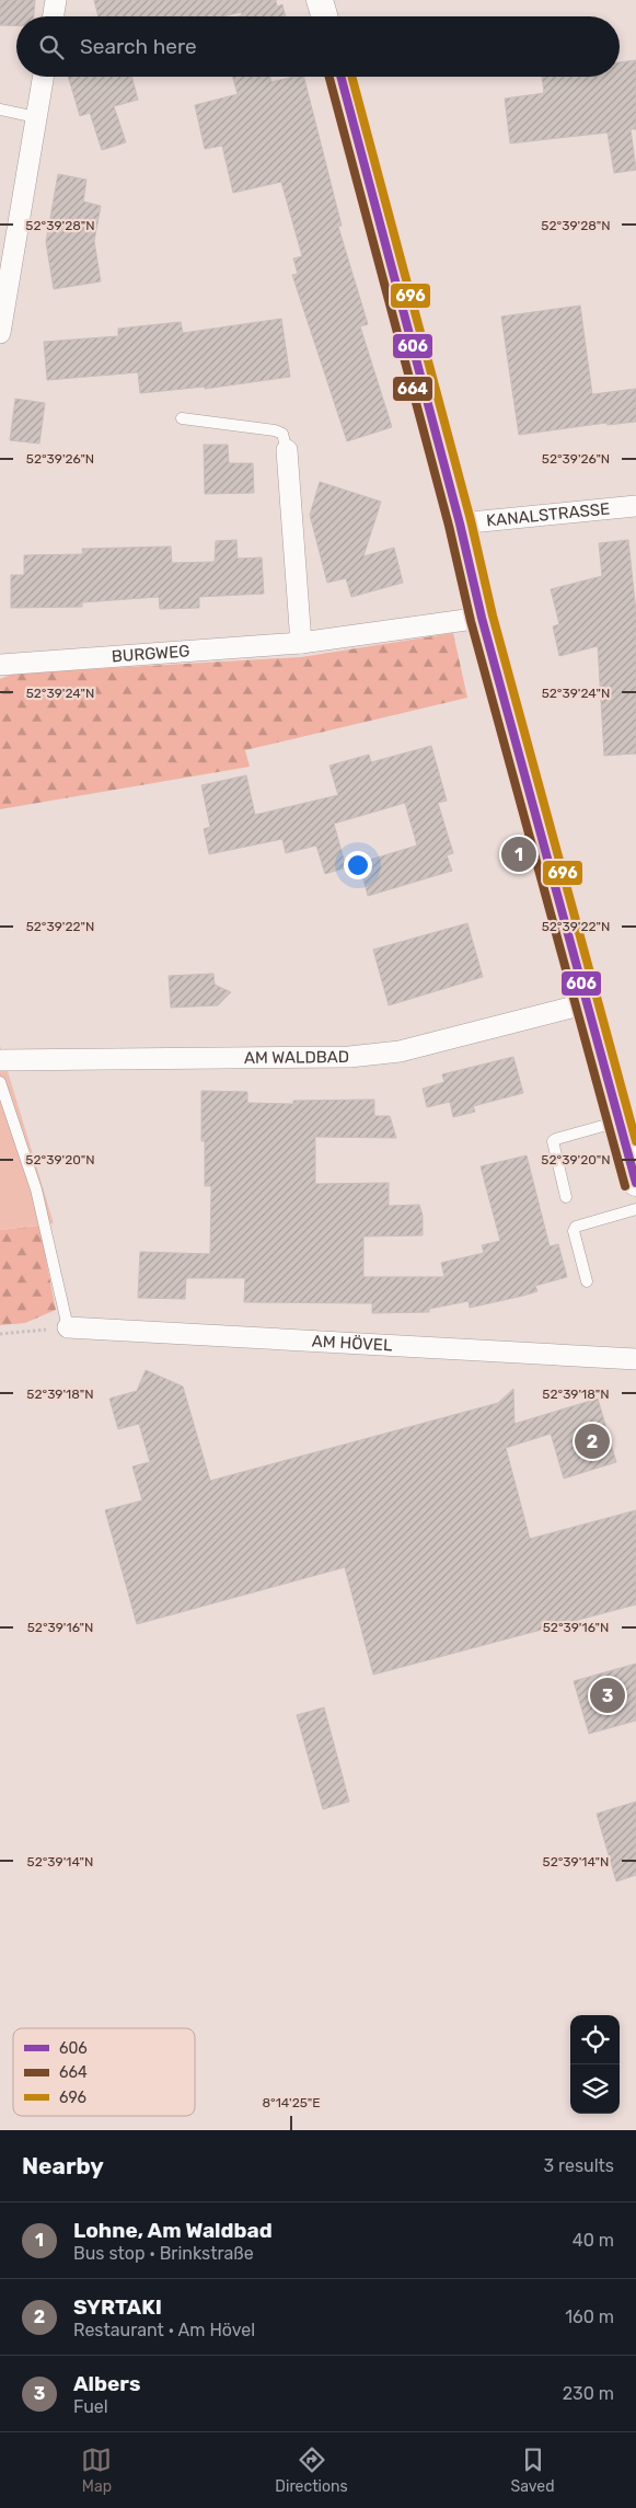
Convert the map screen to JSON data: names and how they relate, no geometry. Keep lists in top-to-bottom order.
{
  "streets": {
    "street": [
      "KANALSTRASSE",
      "BURGWEG",
      "AM WALDBAD",
      "AM HÖVEL"
    ]
  },
  "lines": ["transit line 606", "transit line 664", "transit line 696"],
  "legend": ["606", "664", "696"],
  "page": {
    "search": "Search here",
    "pins": ["1", "2", "3"],
    "heading": ["Nearby", "3 results"],
    "list": [
      {
        "mark": "1",
        "name": "Lohne, Am Waldbad",
        "note": "Bus stop · Brinkstraße",
        "value": "40 m"
      },
      {
        "mark": "2",
        "name": "SYRTAKI",
        "note": "Restaurant · Am Hövel",
        "value": "160 m"
      },
      {
        "mark": "3",
        "name": "Albers",
        "note": "Fuel",
        "value": "230 m"
      }
    ],
    "nav": ["Map", "Directions", "Saved"]
  },
  "coordinates": [
    "52°39'28\"N",
    "52°39'26\"N",
    "52°39'24\"N",
    "52°39'22\"N",
    "52°39'20\"N",
    "52°39'18\"N",
    "52°39'16\"N",
    "52°39'14\"N",
    "8°14'25\"E"
  ]
}
